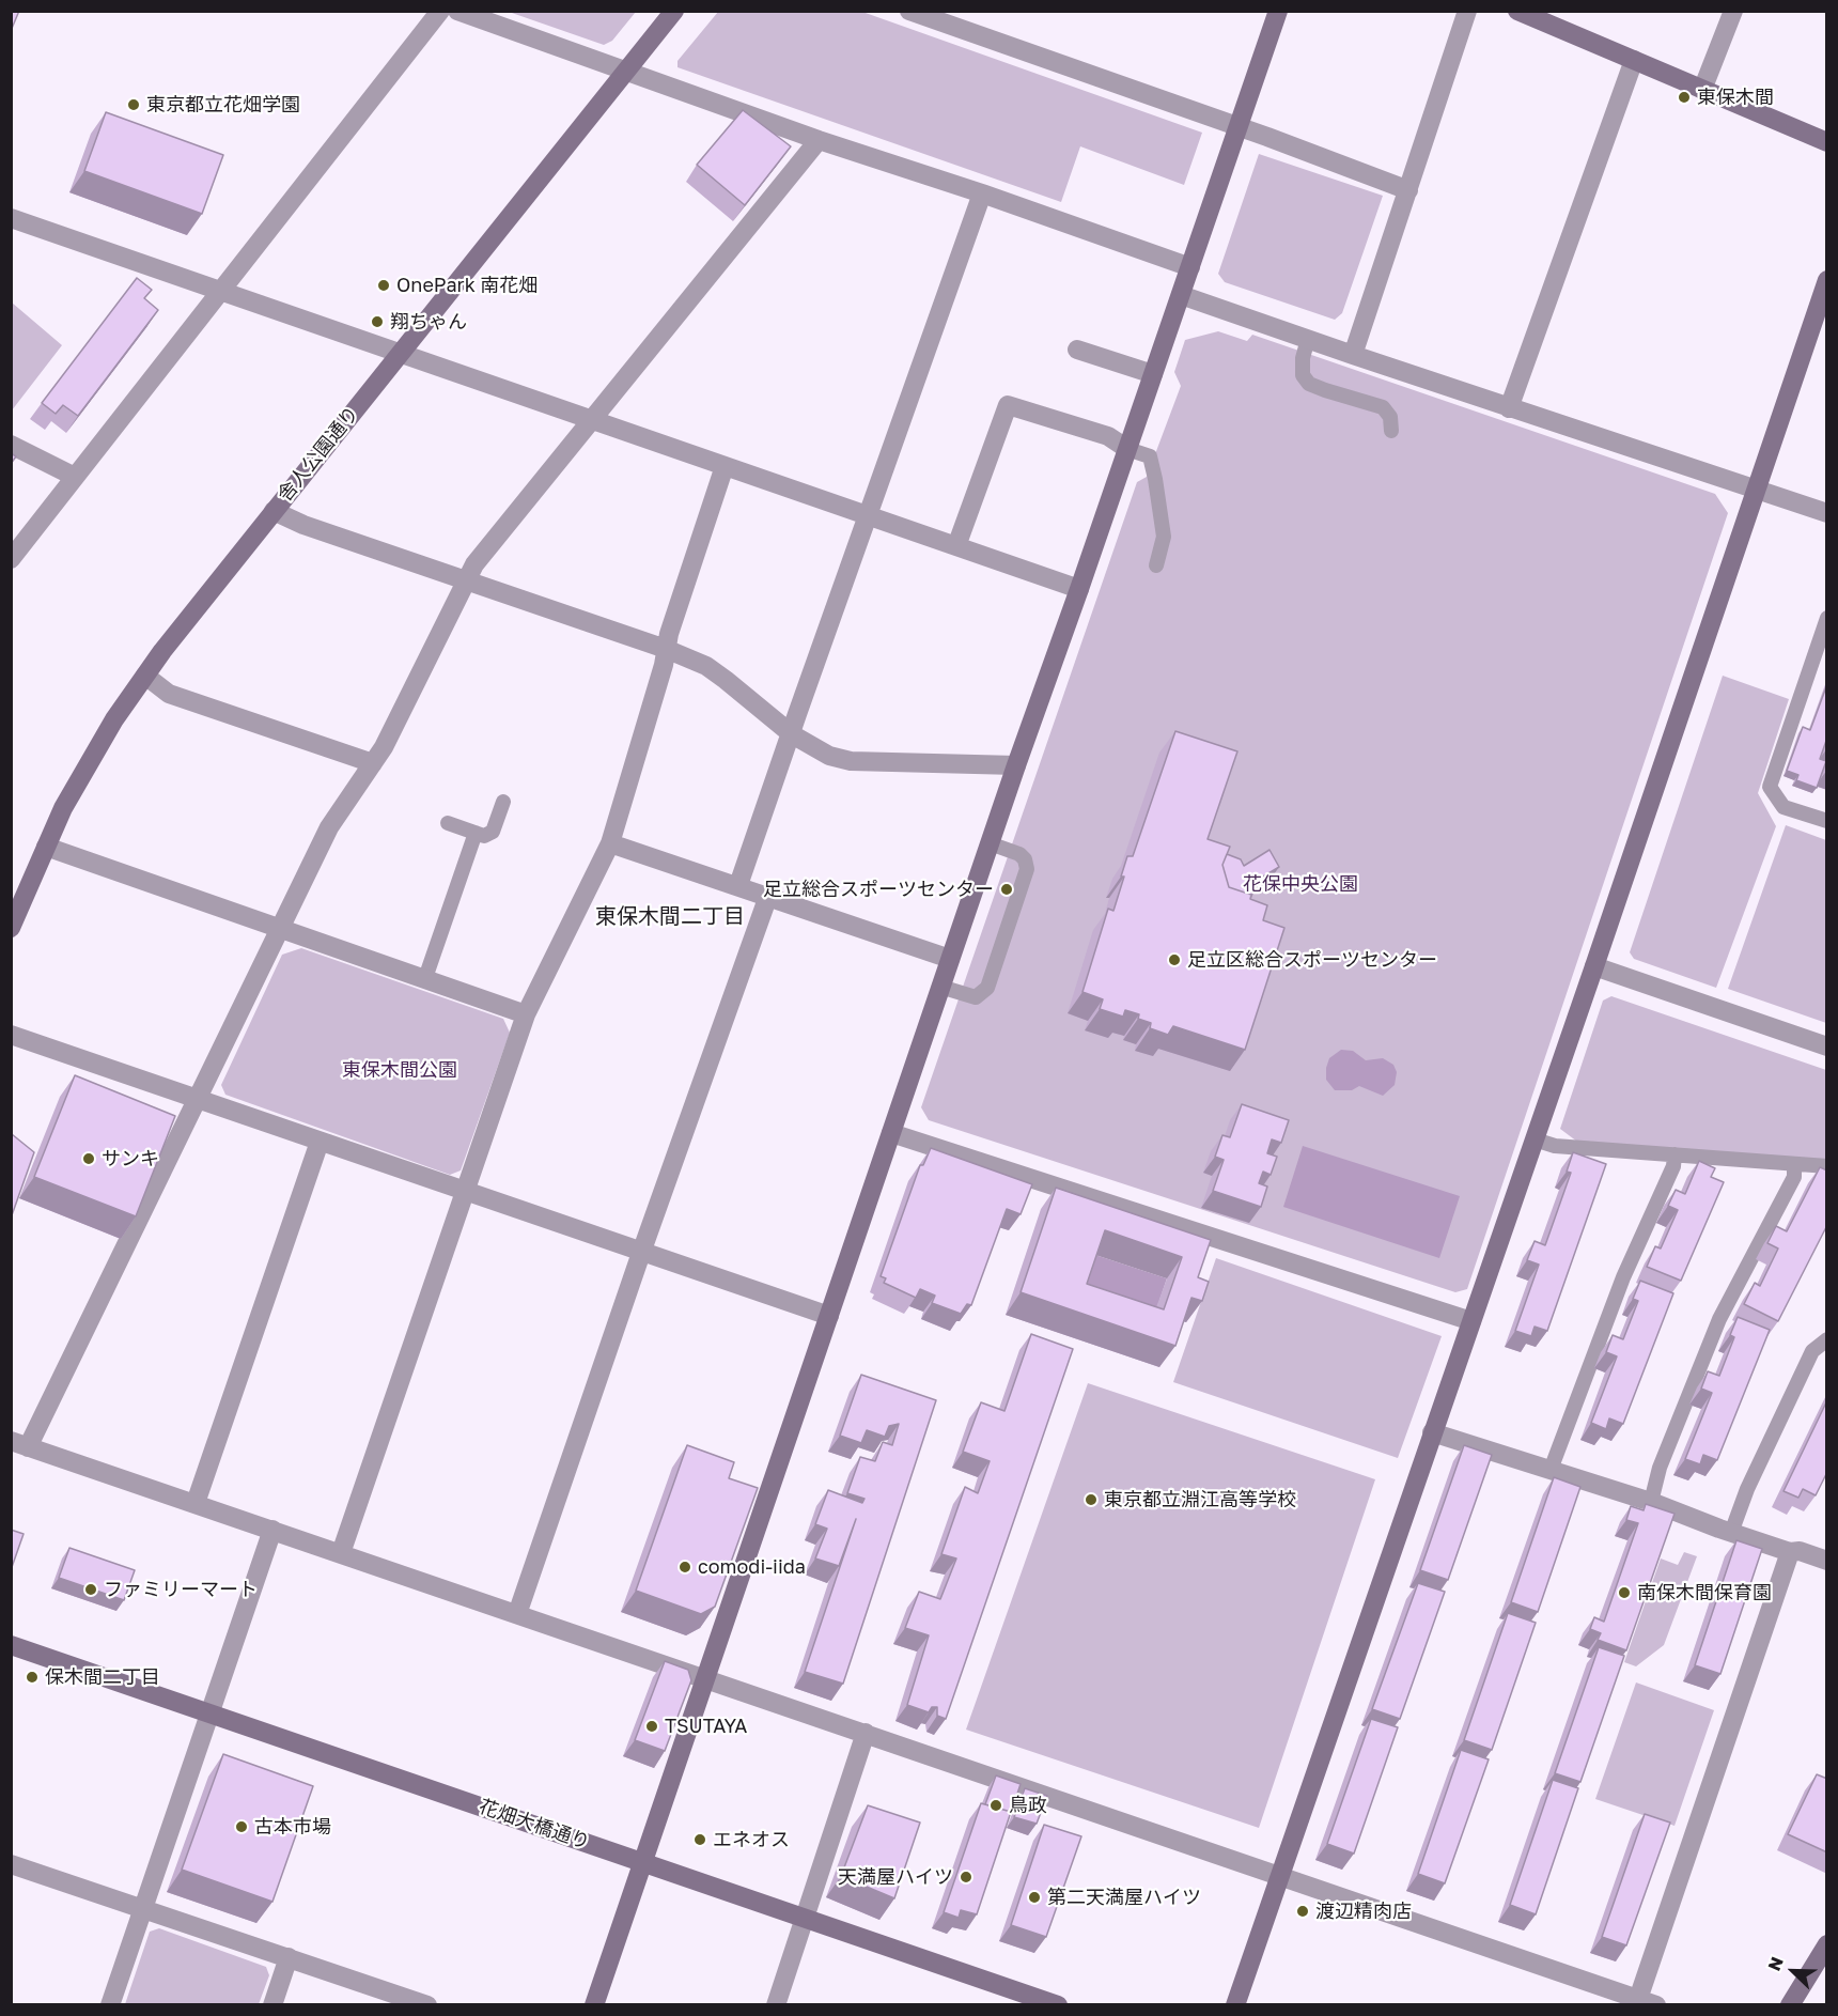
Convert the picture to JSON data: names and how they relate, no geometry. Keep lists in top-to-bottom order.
{
  "streets": {
    "street": ["舎人公園通り", "花畑大橋通り"]
  },
  "districts": ["東保木間二丁目"],
  "parks": ["花保中央公園", "東保木間公園"],
  "places": [
    "東保木間",
    "東京都立花畑学園",
    "OnePark 南花畑",
    "翔ちゃん",
    "足立総合スポーツセンター",
    "足立区総合スポーツセンター",
    "サンキ",
    "東京都立淵江高等学校",
    "comodi-iida",
    "ファミリーマート",
    "南保木間保育園",
    "保木間二丁目",
    "TSUTAYA",
    "鳥政",
    "古本市場",
    "エネオス",
    "天満屋ハイツ",
    "第二天満屋ハイツ",
    "渡辺精肉店"
  ],
  "north": "top left"
}
